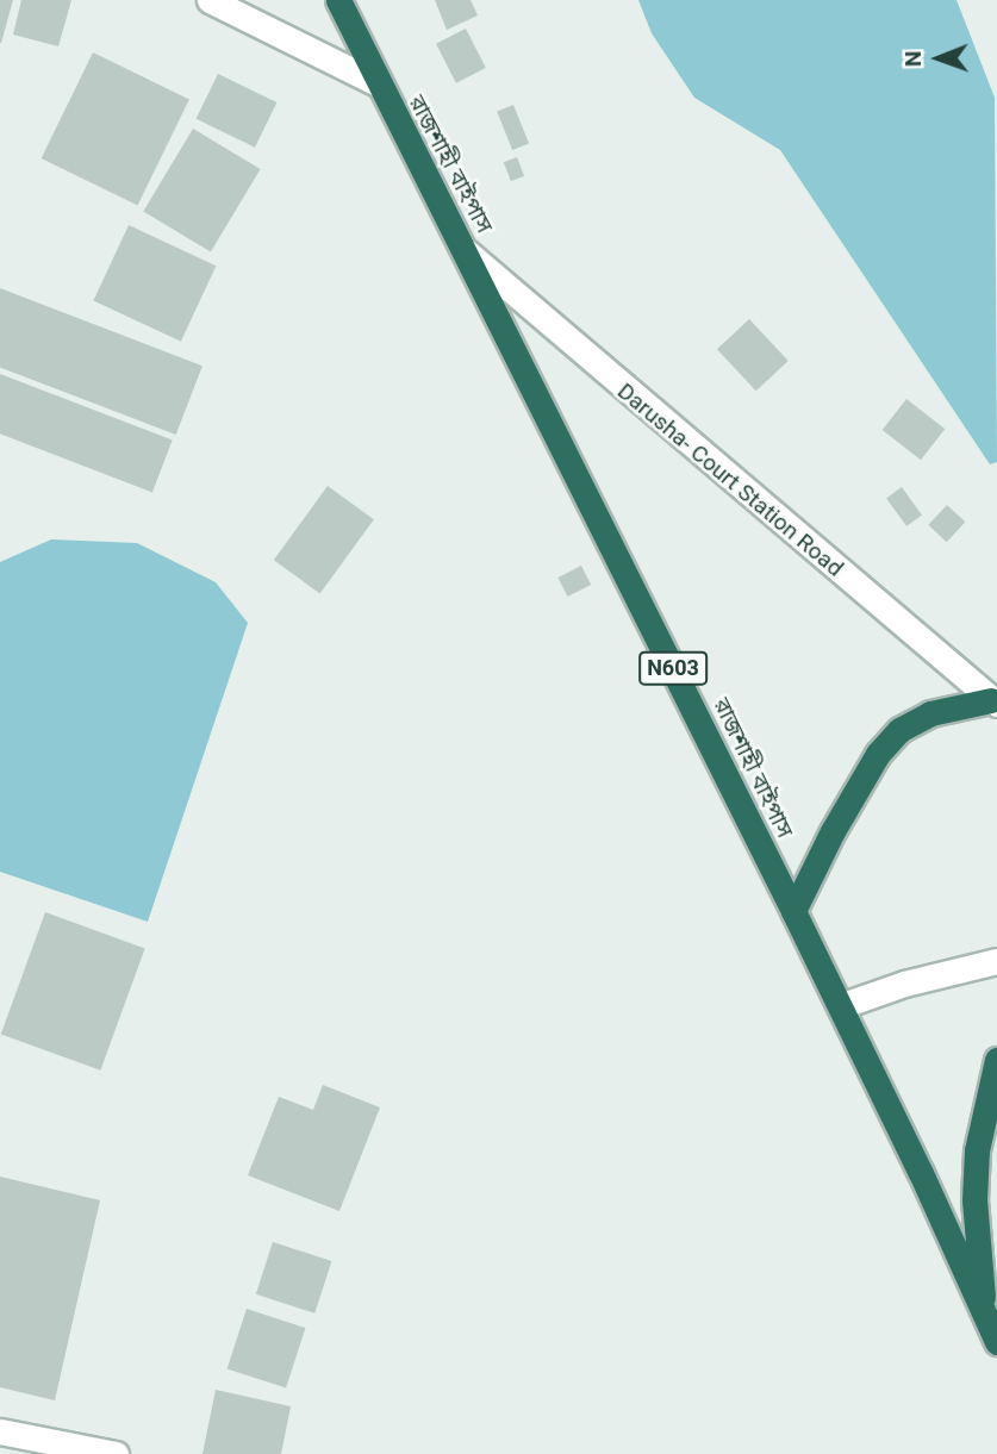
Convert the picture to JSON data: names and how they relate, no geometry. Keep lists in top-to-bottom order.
{
  "streets": {
    "highway": ["রাজশাহী বাইপাস", "N603"],
    "street": ["Darusha- Court Station Road"]
  },
  "crossings": [
    ["রাজশাহী বাইপাস", "Darusha- Court Station Road"]
  ],
  "north": "left"
}
